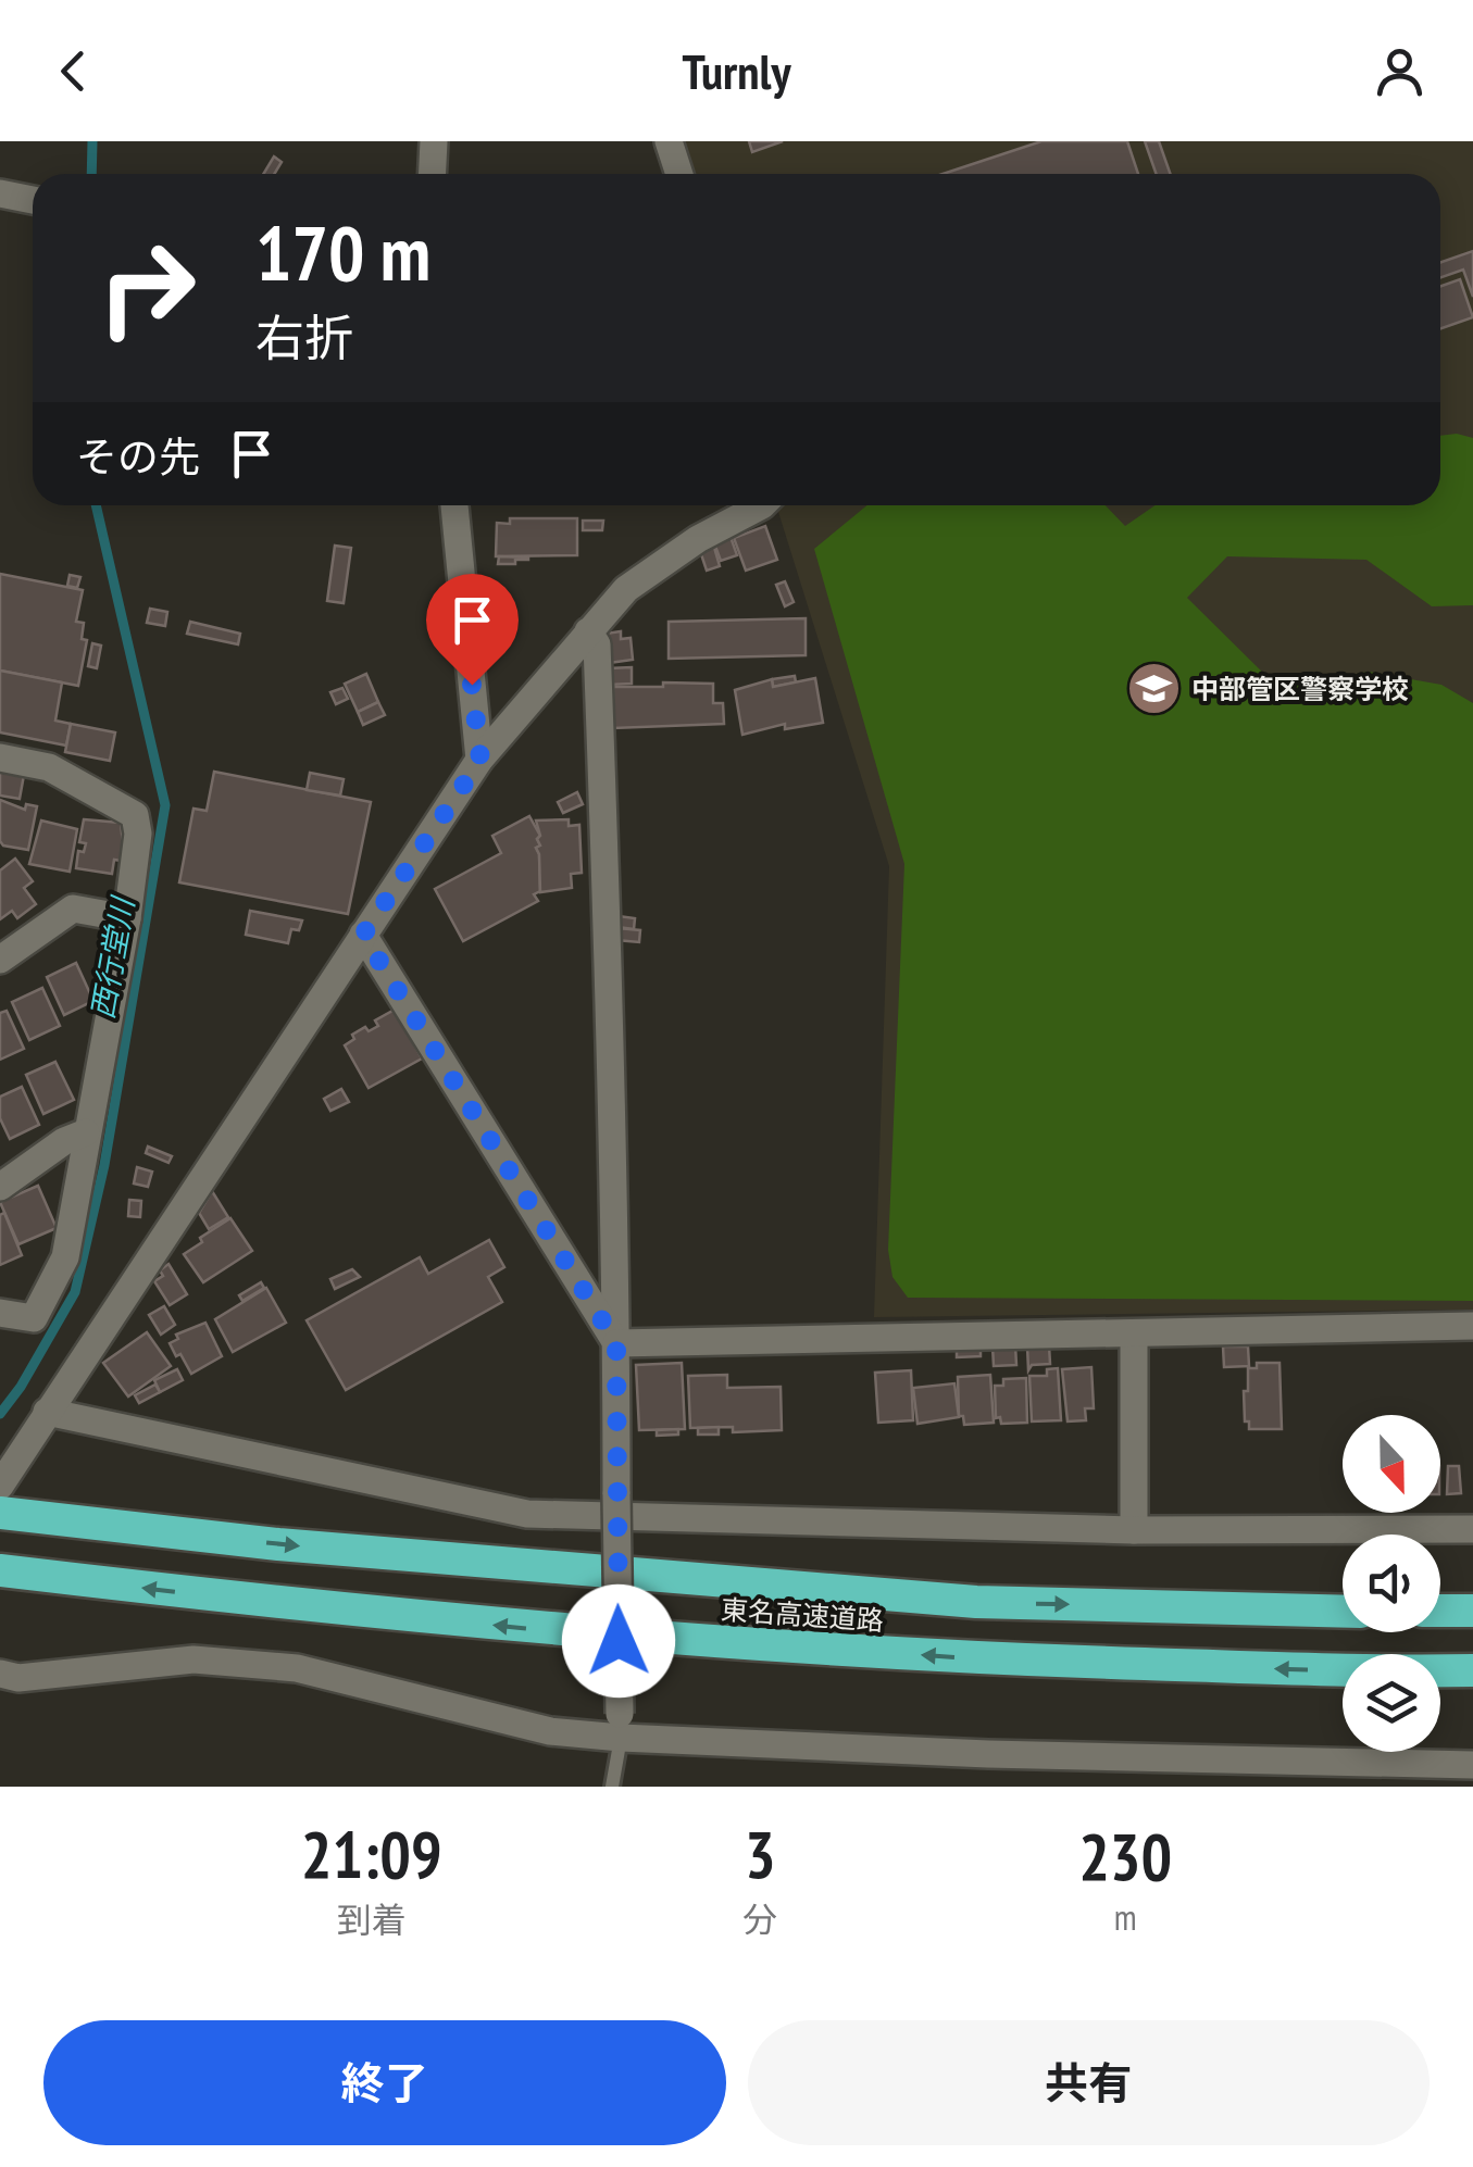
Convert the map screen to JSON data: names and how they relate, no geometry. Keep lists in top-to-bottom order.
{
  "streets": {
    "highway": ["東名高速道路"]
  },
  "water": ["西行堂川"],
  "places": {
    "school or university": ["中部管区警察学校"]
  },
  "north": "bottom",
  "page": {
    "header": "Turnly",
    "turn": ["170 m", "右折"],
    "then": "その先",
    "eta": [
      "21:09",
      "到着",
      "3",
      "分",
      "230",
      "m"
    ],
    "buttons": ["終了", "共有"]
  }
}
